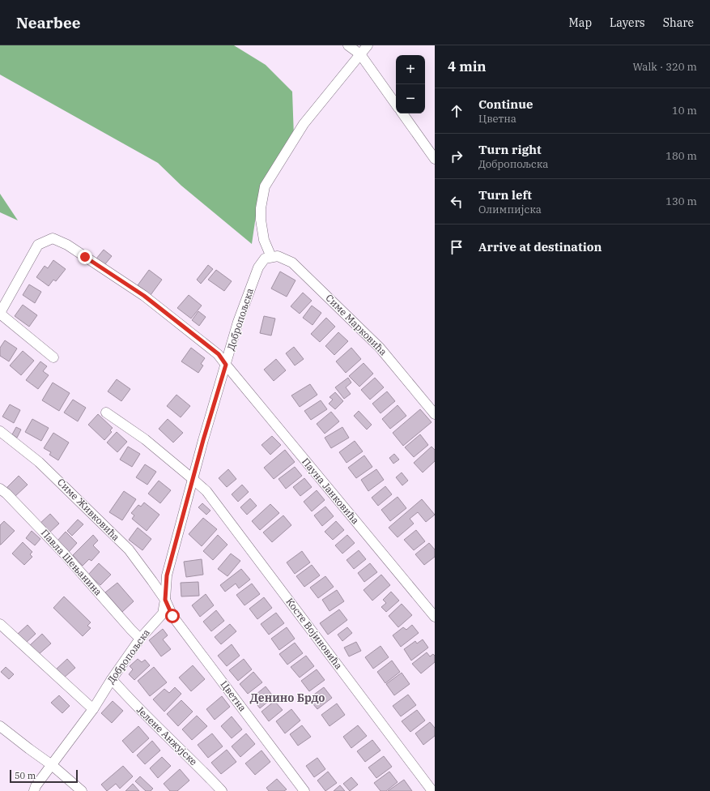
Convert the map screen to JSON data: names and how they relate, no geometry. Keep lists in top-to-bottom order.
{
  "streets": {
    "street": [
      "Добропољска",
      "Симе Марковића",
      "Пауна Јанковића",
      "Симе Живковића",
      "Павла Шењанина",
      "Косте Војиновића",
      "Цветна",
      "Јелене Анжујске"
    ]
  },
  "crossings": [
    ["Добропољска", "Симе Марковића"],
    ["Добропољска", "Пауна Јанковића"],
    ["Добропољска", "Симе Живковића"],
    ["Добропољска", "Павла Шењанина"],
    ["Добропољска", "Косте Војиновића"],
    ["Добропољска", "Цветна"],
    ["Добропољска", "Јелене Анжујске"],
    ["Симе Живковића", "Цветна"]
  ],
  "districts": ["Денино Брдо"],
  "scale_bar": "50 m",
  "page": {
    "header": "Nearbee",
    "nav": ["Map", "Layers", "Share"],
    "heading": ["4 min", "Walk · 320 m"],
    "map_buttons": ["+", "−"],
    "list": [
      ["Continue", "Цветна", "10 m"],
      ["Turn right", "Добропољска", "180 m"],
      ["Turn left", "Олимпијска", "130 m"],
      "Arrive at destination"
    ],
    "scale": "50 m"
  }
}
